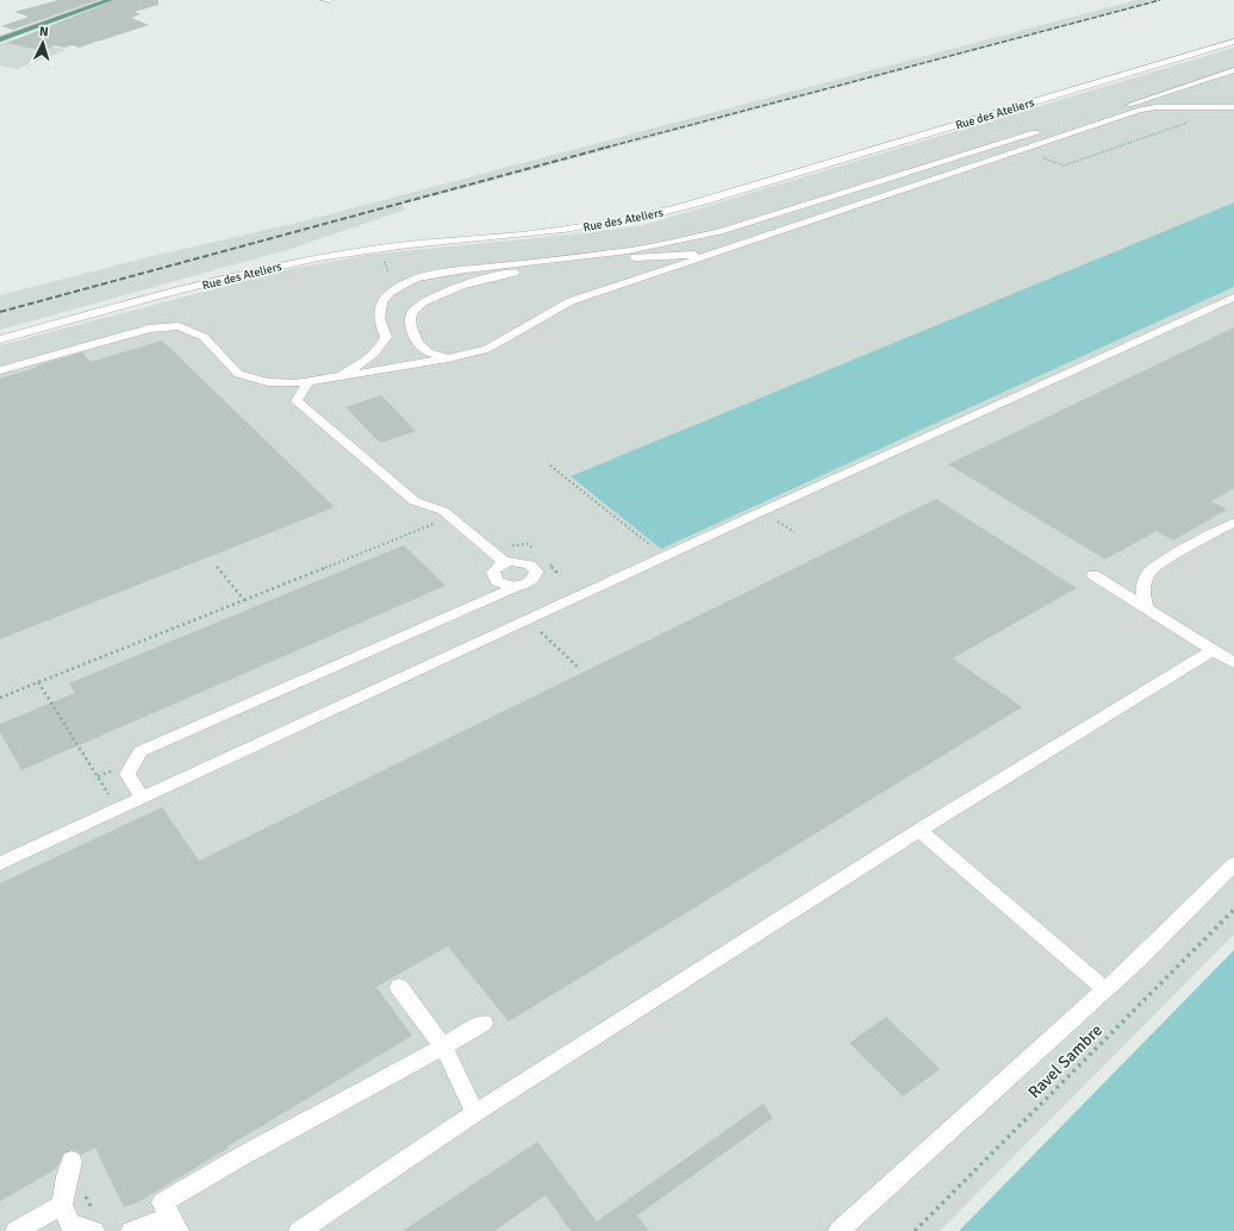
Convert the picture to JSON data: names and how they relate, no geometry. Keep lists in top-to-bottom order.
{
  "streets": {
    "street": ["Rue des Ateliers"],
    "path": ["Ravel Sambre"]
  },
  "north": "top"
}
